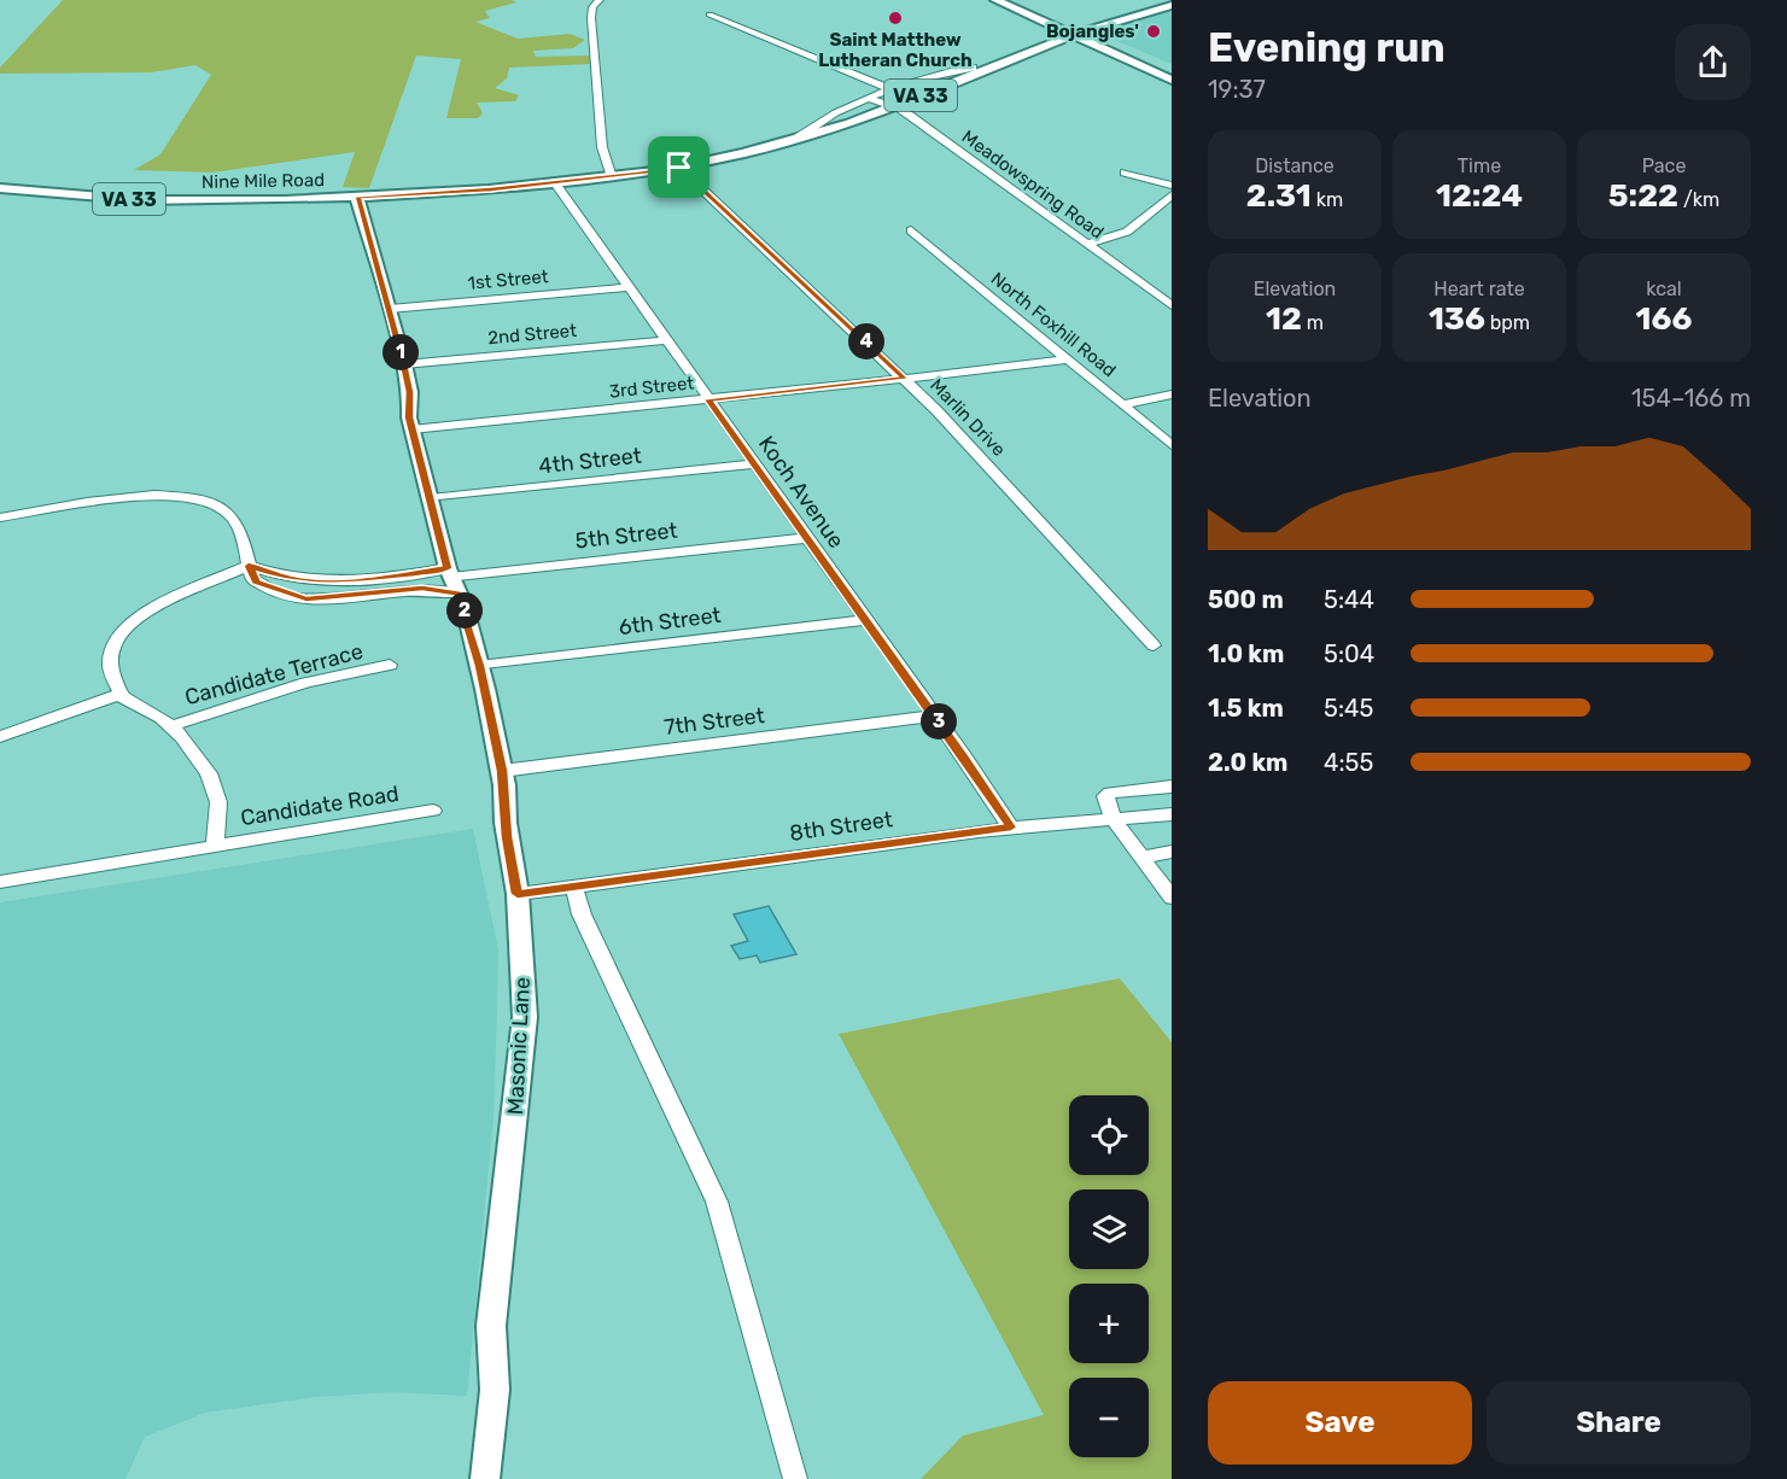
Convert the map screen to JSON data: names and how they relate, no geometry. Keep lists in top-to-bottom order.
{
  "streets": {
    "main road": ["VA 33", "Nine Mile Road", "Masonic Lane"],
    "street": [
      "Meadowspring Road",
      "1st Street",
      "North Foxhill Road",
      "2nd Street",
      "3rd Street",
      "Marlin Drive",
      "4th Street",
      "Koch Avenue",
      "5th Street",
      "6th Street",
      "Candidate Terrace",
      "7th Street",
      "Candidate Road",
      "8th Street"
    ]
  },
  "crossings": [
    ["Nine Mile Road", "Meadowspring Road"],
    ["Nine Mile Road", "Marlin Drive"],
    ["Nine Mile Road", "Koch Avenue"],
    ["Nine Mile Road", "Masonic Lane"],
    ["1st Street", "Koch Avenue"],
    ["1st Street", "Masonic Lane"],
    ["North Foxhill Road", "3rd Street"],
    ["2nd Street", "Koch Avenue"],
    ["2nd Street", "Masonic Lane"],
    ["3rd Street", "Marlin Drive"],
    ["3rd Street", "Koch Avenue"],
    ["3rd Street", "Masonic Lane"],
    ["4th Street", "Koch Avenue"],
    ["4th Street", "Masonic Lane"],
    ["Koch Avenue", "5th Street"],
    ["Koch Avenue", "6th Street"],
    ["Koch Avenue", "7th Street"],
    ["Koch Avenue", "8th Street"],
    ["5th Street", "Masonic Lane"],
    ["6th Street", "Masonic Lane"],
    ["Candidate Terrace", "Candidate Road"],
    ["7th Street", "Masonic Lane"],
    ["8th Street", "Masonic Lane"]
  ],
  "places": ["Saint Matthew Lutheran Church", "Bojangles'"],
  "page": {
    "heading": ["Evening run", "19:37"],
    "stats": [
      ["Distance", "2.31 km"],
      ["Time", "12:24"],
      ["Pace", "5:22 /km"],
      ["Elevation", "12 m"],
      ["Heart rate", "136 bpm"],
      ["kcal", "166"]
    ],
    "pins": [
      "4",
      "1",
      "2",
      "3"
    ],
    "chart": ["Elevation", "154–166 m"],
    "list": [
      {
        "name": "500 m",
        "note": "5:44"
      },
      {
        "name": "1.0 km",
        "note": "5:04"
      },
      {
        "name": "1.5 km",
        "note": "5:45"
      },
      {
        "name": "2.0 km",
        "note": "4:55"
      }
    ],
    "map_buttons": ["+", "−"],
    "buttons": ["Save", "Share"]
  }
}
